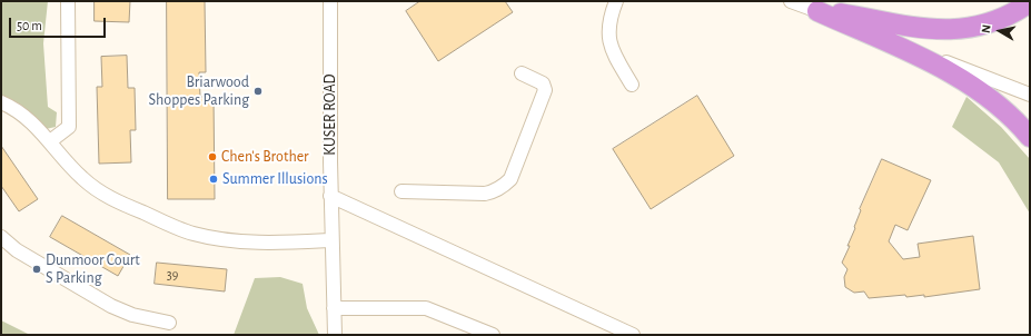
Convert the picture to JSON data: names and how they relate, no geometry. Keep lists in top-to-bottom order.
{
  "streets": {
    "street": ["KUSER ROAD"]
  },
  "places": [
    "Briarwood Shoppes Parking",
    "Chen's Brother",
    "Summer Illusions",
    "Dunmoor Court S Parking"
  ],
  "house_numbers": ["39"],
  "scale_bar": "50 m",
  "north": "left"
}
